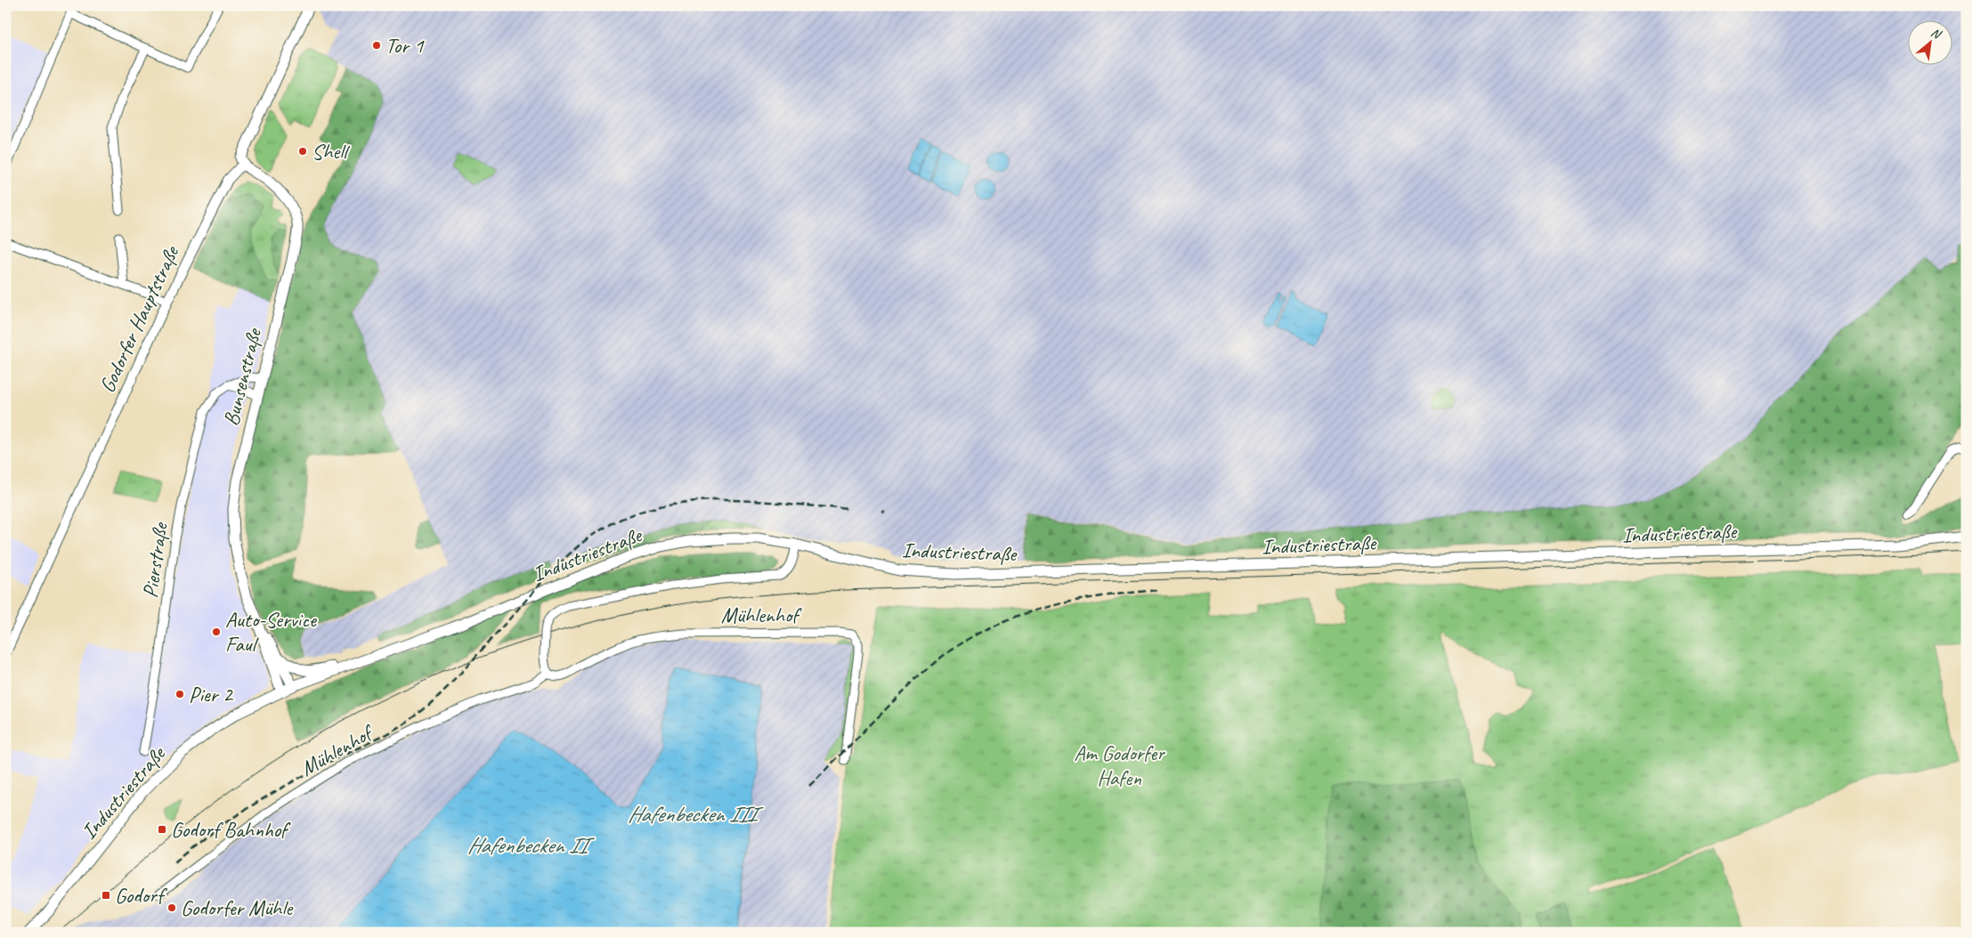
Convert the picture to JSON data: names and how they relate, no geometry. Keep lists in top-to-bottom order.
{
  "streets": {
    "main road": ["Bunsenstraße", "Industriestraße"],
    "street": ["Godorfer Hauptstraße", "Pierstraße", "Mühlenhof"]
  },
  "crossings": [
    ["Godorfer Hauptstraße", "Bunsenstraße"],
    ["Bunsenstraße", "Industriestraße"],
    ["Bunsenstraße", "Pierstraße"],
    ["Industriestraße", "Mühlenhof"]
  ],
  "water": ["Hafenbecken III", "Hafenbecken II"],
  "parks": ["Am Godorfer Hafen"],
  "places": {
    "other": [
      "Tor 1",
      "Shell",
      "Auto-Service Faul",
      "Pier 2",
      "Godorfer Mühle"
    ],
    "transit": ["Godorf Bahnhof", "Godorf"]
  },
  "north": "top right"
}
